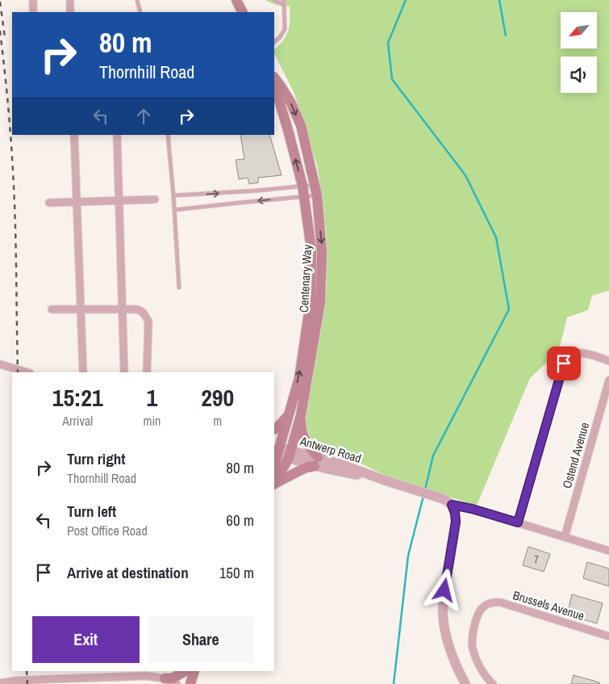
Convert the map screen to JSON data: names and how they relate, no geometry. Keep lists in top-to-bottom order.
{
  "streets": {
    "main road": ["Centenary Way"],
    "street": ["Antwerp Road", "Ostend Avenue", "Brussels Avenue"]
  },
  "crossings": [
    ["Centenary Way", "Antwerp Road"]
  ],
  "house_numbers": ["7"],
  "north": "bottom left",
  "page": {
    "turn": ["80 m", "Thornhill Road"],
    "eta": [
      "15:21",
      "Arrival",
      "1",
      "min",
      "290",
      "m"
    ],
    "list": [
      {
        "name": "Turn right",
        "note": "Thornhill Road",
        "value": "80 m"
      },
      {
        "name": "Turn left",
        "note": "Post Office Road",
        "value": "60 m"
      },
      {
        "name": "Arrive at destination",
        "value": "150 m"
      }
    ],
    "buttons": ["Exit", "Share"]
  }
}
